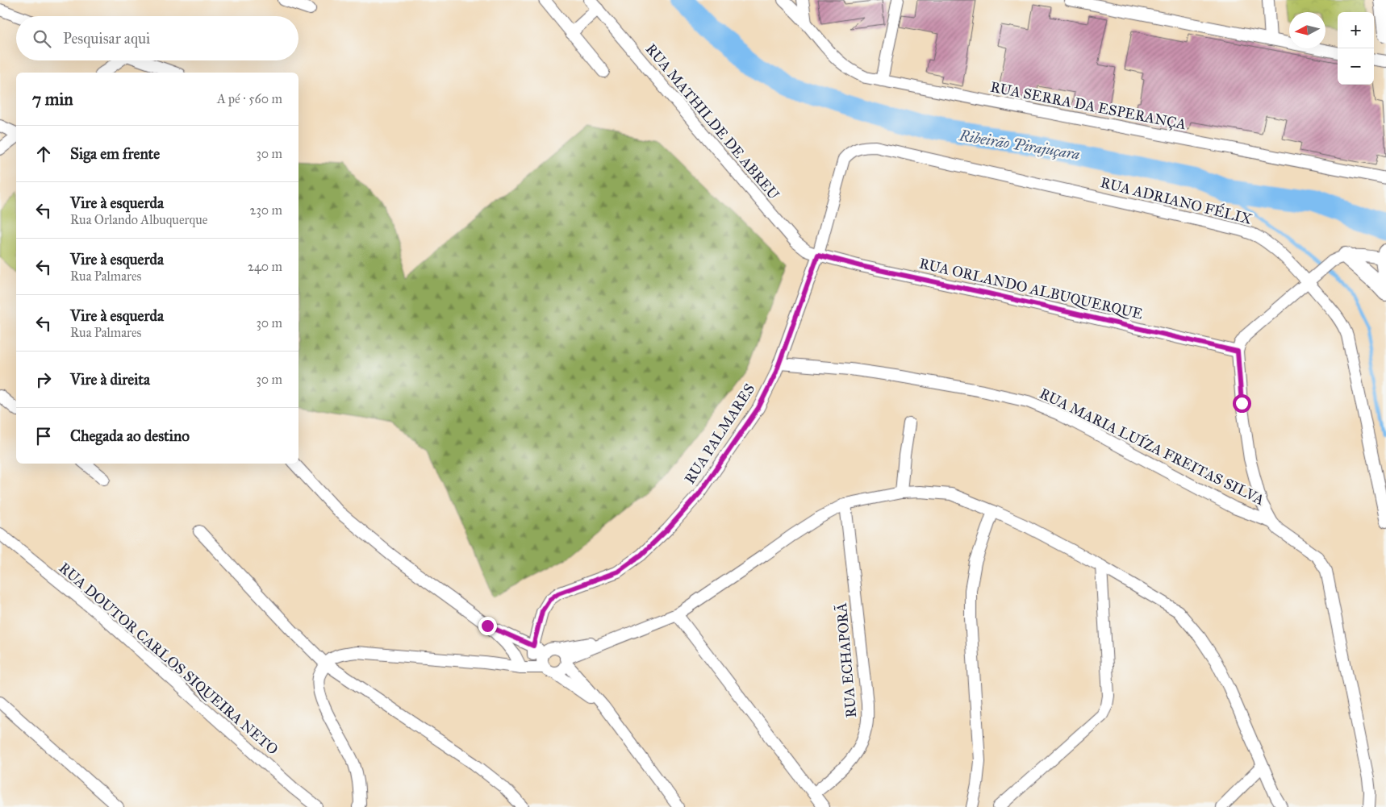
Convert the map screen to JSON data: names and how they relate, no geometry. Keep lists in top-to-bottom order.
{
  "streets": {
    "street": [
      "RUA SERRA DA ESPERANÇA",
      "RUA MATHILDE DE ABREU",
      "RUA ADRIANO FÉLIX",
      "RUA ORLANDO ALBUQUERQUE",
      "RUA PALMARES",
      "RUA MARIA LUÍZA FREITAS SILVA",
      "RUA DOUTOR CARLOS SIQUEIRA NETO",
      "RUA ECHAPORÃ"
    ]
  },
  "crossings": [
    ["RUA MATHILDE DE ABREU", "RUA ORLANDO ALBUQUERQUE"],
    ["RUA MATHILDE DE ABREU", "RUA PALMARES"],
    ["RUA ADRIANO FÉLIX", "RUA PALMARES"],
    ["RUA ORLANDO ALBUQUERQUE", "RUA PALMARES"],
    ["RUA PALMARES", "RUA MARIA LUÍZA FREITAS SILVA"]
  ],
  "water": ["Ribeirão Pirajuçara"],
  "north": "left",
  "page": {
    "map_buttons": ["+", "−"],
    "search": "Pesquisar aqui",
    "heading": ["7 min", "A pé · 560 m"],
    "list": [
      ["Siga em frente", "30 m"],
      ["Vire à esquerda", "Rua Orlando Albuquerque", "230 m"],
      ["Vire à esquerda", "Rua Palmares", "240 m"],
      ["Vire à esquerda", "Rua Palmares", "30 m"],
      ["Vire à direita", "30 m"],
      "Chegada ao destino"
    ]
  }
}
